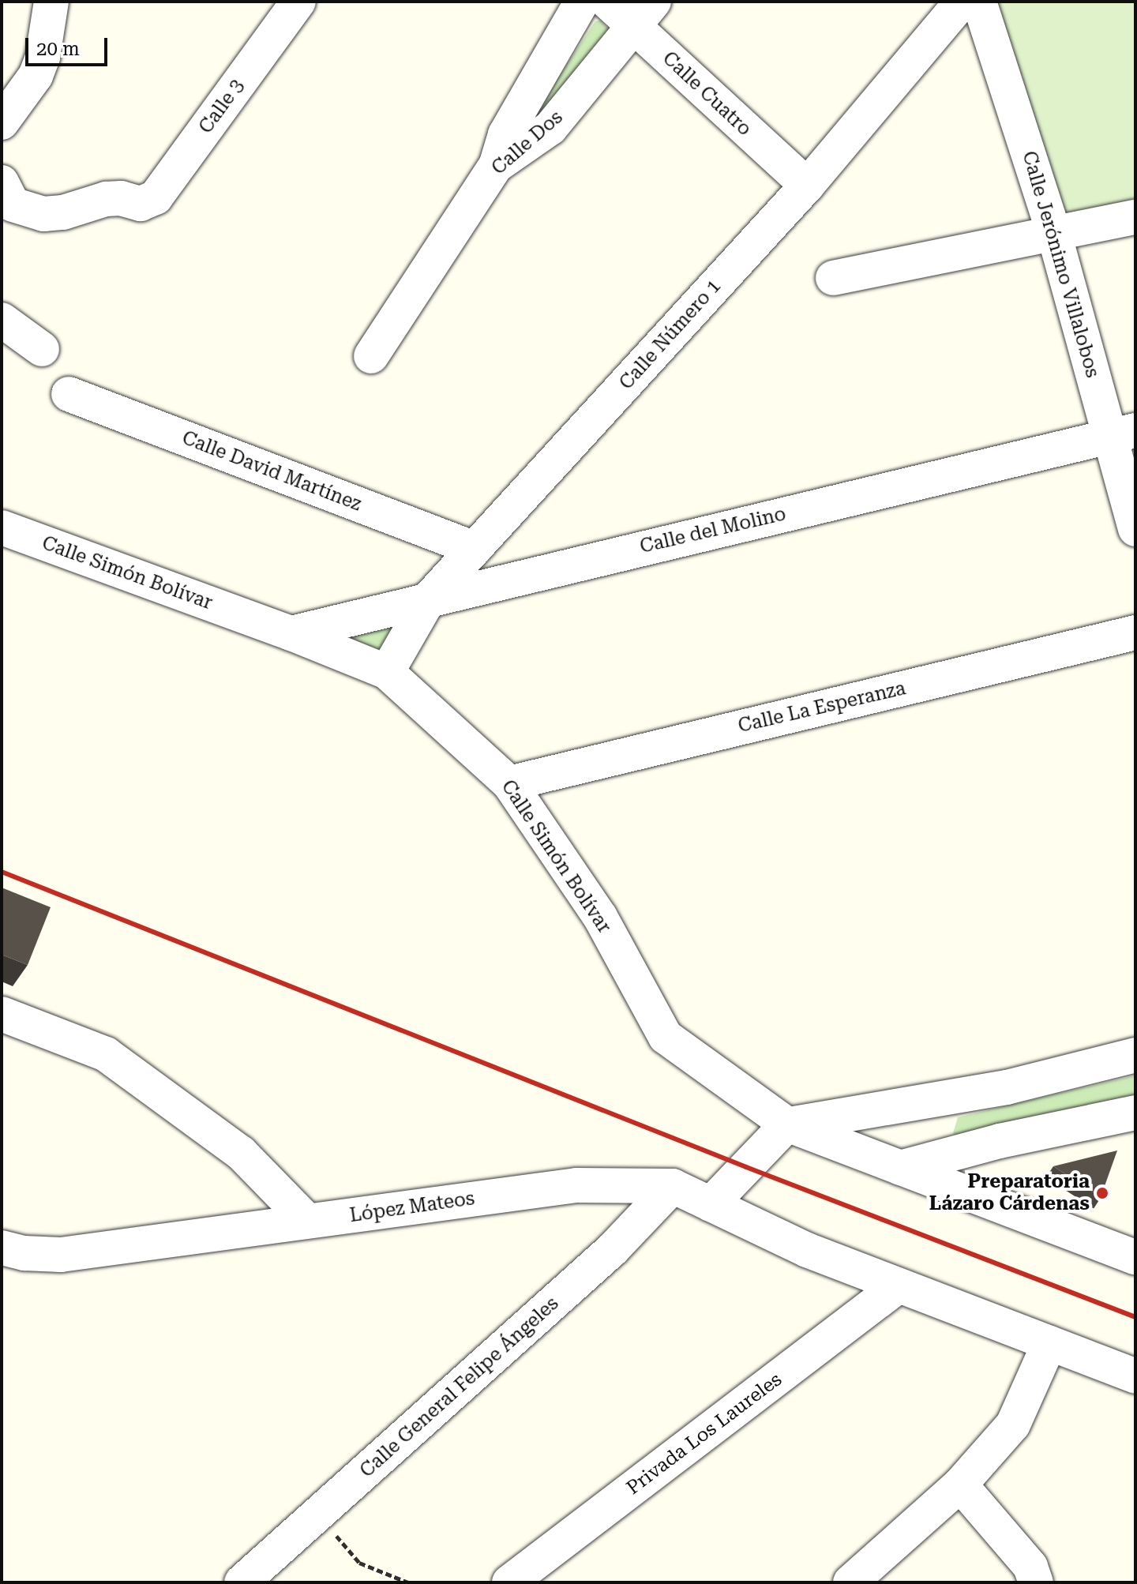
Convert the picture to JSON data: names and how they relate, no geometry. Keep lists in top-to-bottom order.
{
  "streets": {
    "street": [
      "Calle Cuatro",
      "Calle 3",
      "Calle Dos",
      "Calle Jerónimo Villalobos",
      "Calle Número 1",
      "Calle David Martínez",
      "Calle del Molino",
      "Calle Simón Bolívar",
      "Calle La Esperanza",
      "López Mateos",
      "Calle General Felipe Ángeles",
      "Privada Los Laureles"
    ]
  },
  "crossings": [
    ["Calle Cuatro", "Calle Dos"],
    ["Calle Cuatro", "Calle Número 1"],
    ["Calle Jerónimo Villalobos", "Calle del Molino"],
    ["Calle Número 1", "Calle David Martínez"],
    ["Calle Número 1", "Calle del Molino"],
    ["Calle Número 1", "Calle Simón Bolívar"],
    ["Calle del Molino", "Calle Simón Bolívar"],
    ["Calle Simón Bolívar", "Calle La Esperanza"],
    ["López Mateos", "Calle General Felipe Ángeles"],
    ["López Mateos", "Privada Los Laureles"]
  ],
  "places": ["Preparatoria Lázaro Cárdenas"],
  "scale_bar": "20 m"
}
